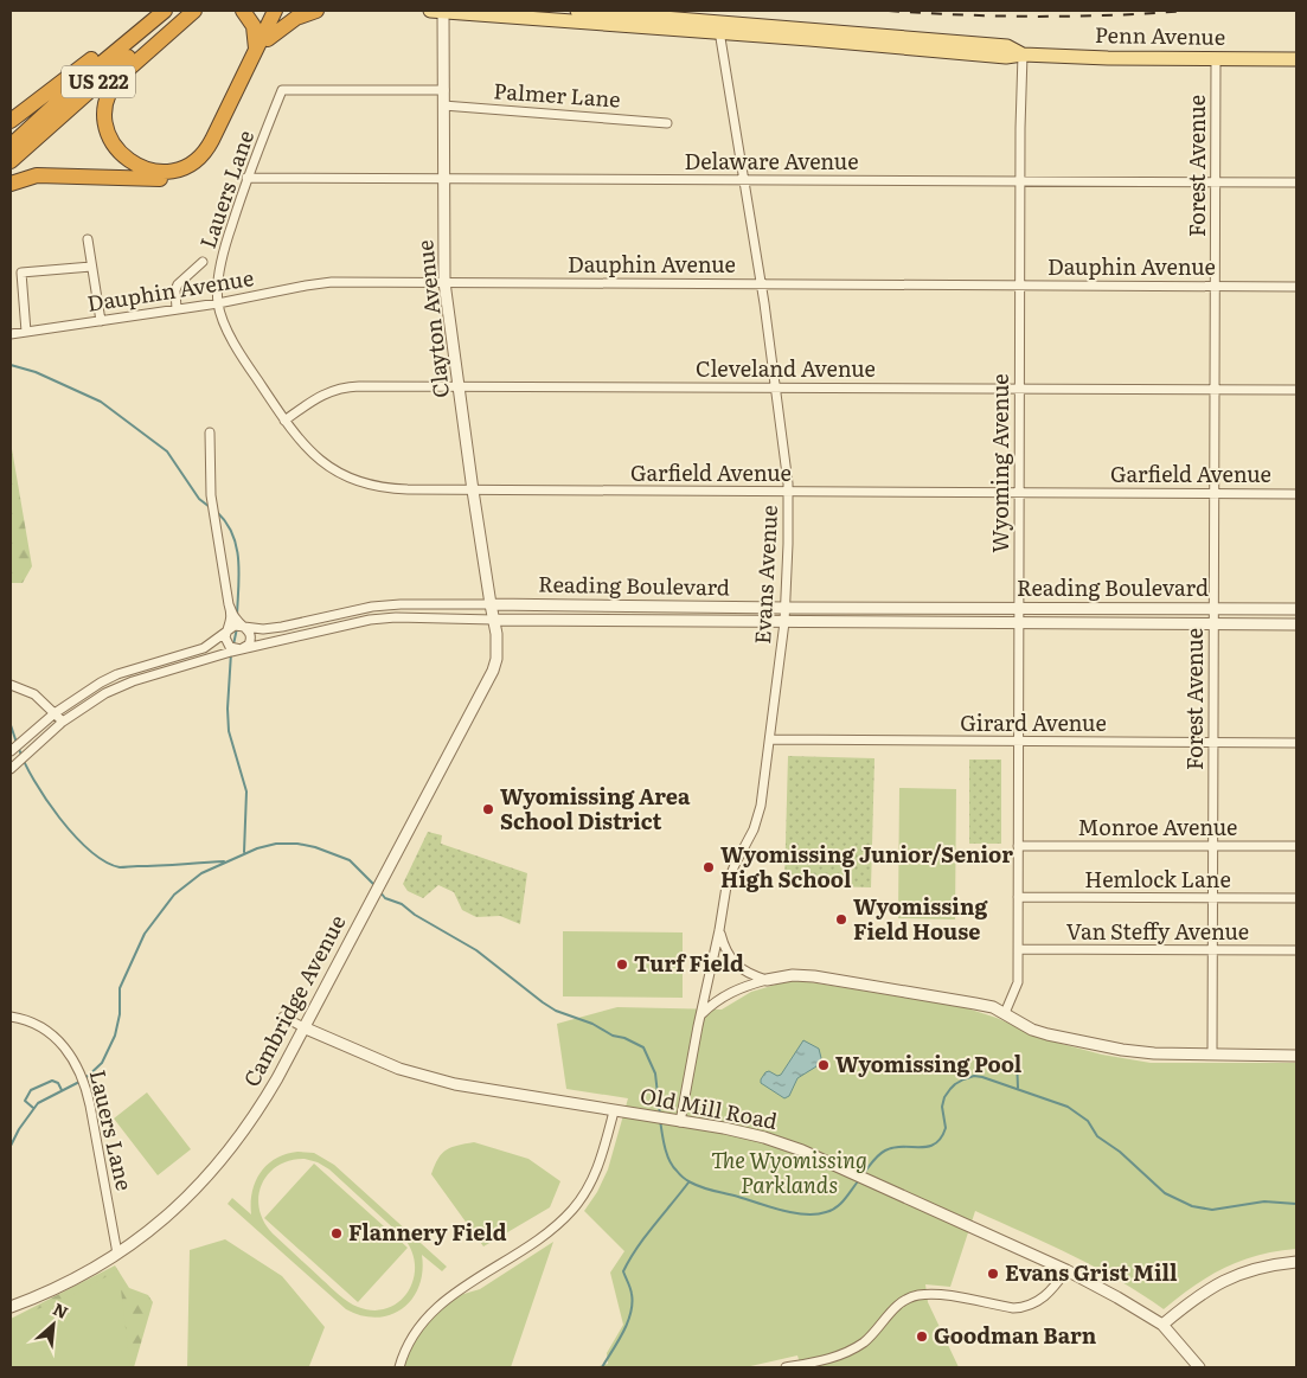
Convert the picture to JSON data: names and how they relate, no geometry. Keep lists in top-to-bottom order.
{
  "streets": {
    "highway": ["US 222"],
    "main road": ["Penn Avenue"],
    "street": [
      "Palmer Lane",
      "Delaware Avenue",
      "Forest Avenue",
      "Lauers Lane",
      "Dauphin Avenue",
      "Clayton Avenue",
      "Cleveland Avenue",
      "Wyoming Avenue",
      "Garfield Avenue",
      "Evans Avenue",
      "Reading Boulevard",
      "Girard Avenue",
      "Monroe Avenue",
      "Hemlock Lane",
      "Van Steffy Avenue",
      "Cambridge Avenue",
      "Old Mill Road"
    ]
  },
  "crossings": [
    ["Penn Avenue", "Forest Avenue"],
    ["Penn Avenue", "Clayton Avenue"],
    ["Penn Avenue", "Wyoming Avenue"],
    ["Penn Avenue", "Evans Avenue"],
    ["Palmer Lane", "Clayton Avenue"],
    ["Delaware Avenue", "Forest Avenue"],
    ["Delaware Avenue", "Lauers Lane"],
    ["Delaware Avenue", "Clayton Avenue"],
    ["Delaware Avenue", "Wyoming Avenue"],
    ["Delaware Avenue", "Evans Avenue"],
    ["Forest Avenue", "Dauphin Avenue"],
    ["Forest Avenue", "Cleveland Avenue"],
    ["Forest Avenue", "Garfield Avenue"],
    ["Forest Avenue", "Reading Boulevard"],
    ["Forest Avenue", "Girard Avenue"],
    ["Forest Avenue", "Monroe Avenue"],
    ["Forest Avenue", "Hemlock Lane"],
    ["Forest Avenue", "Van Steffy Avenue"],
    ["Lauers Lane", "Dauphin Avenue"],
    ["Lauers Lane", "Clayton Avenue"],
    ["Lauers Lane", "Garfield Avenue"],
    ["Lauers Lane", "Cambridge Avenue"],
    ["Dauphin Avenue", "Clayton Avenue"],
    ["Dauphin Avenue", "Wyoming Avenue"],
    ["Dauphin Avenue", "Garfield Avenue"],
    ["Dauphin Avenue", "Evans Avenue"],
    ["Clayton Avenue", "Cleveland Avenue"],
    ["Clayton Avenue", "Garfield Avenue"],
    ["Clayton Avenue", "Reading Boulevard"],
    ["Clayton Avenue", "Cambridge Avenue"],
    ["Cleveland Avenue", "Wyoming Avenue"],
    ["Cleveland Avenue", "Garfield Avenue"],
    ["Cleveland Avenue", "Evans Avenue"],
    ["Wyoming Avenue", "Garfield Avenue"],
    ["Wyoming Avenue", "Reading Boulevard"],
    ["Wyoming Avenue", "Girard Avenue"],
    ["Wyoming Avenue", "Monroe Avenue"],
    ["Wyoming Avenue", "Hemlock Lane"],
    ["Wyoming Avenue", "Van Steffy Avenue"],
    ["Garfield Avenue", "Evans Avenue"],
    ["Evans Avenue", "Reading Boulevard"],
    ["Evans Avenue", "Girard Avenue"],
    ["Evans Avenue", "Old Mill Road"],
    ["Reading Boulevard", "Cambridge Avenue"],
    ["Cambridge Avenue", "Old Mill Road"]
  ],
  "parks": ["The Wyomissing Parklands"],
  "places": [
    "Wyomissing Area School District",
    "Wyomissing Junior/Senior High School",
    "Wyomissing Field House",
    "Turf Field",
    "Wyomissing Pool",
    "Flannery Field",
    "Evans Grist Mill",
    "Goodman Barn"
  ],
  "north": "top right"
}
